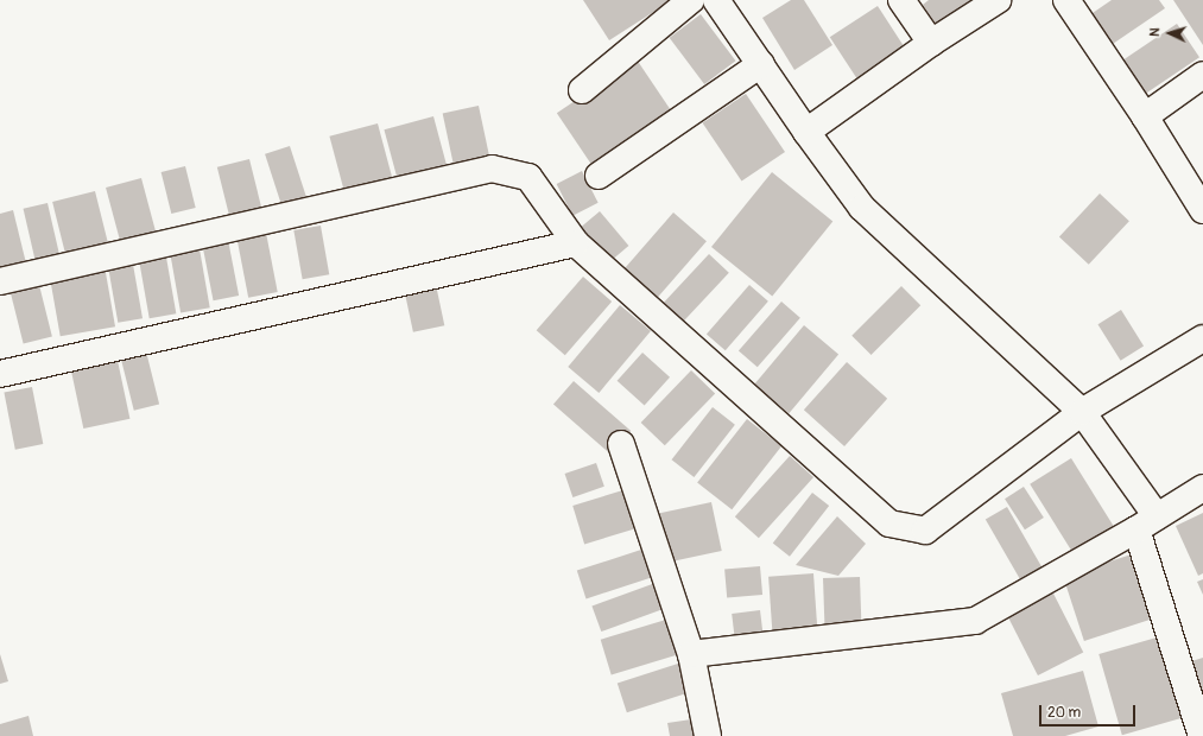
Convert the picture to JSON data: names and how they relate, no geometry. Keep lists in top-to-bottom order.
{
  "scale_bar": "20 m",
  "north": "left"
}
